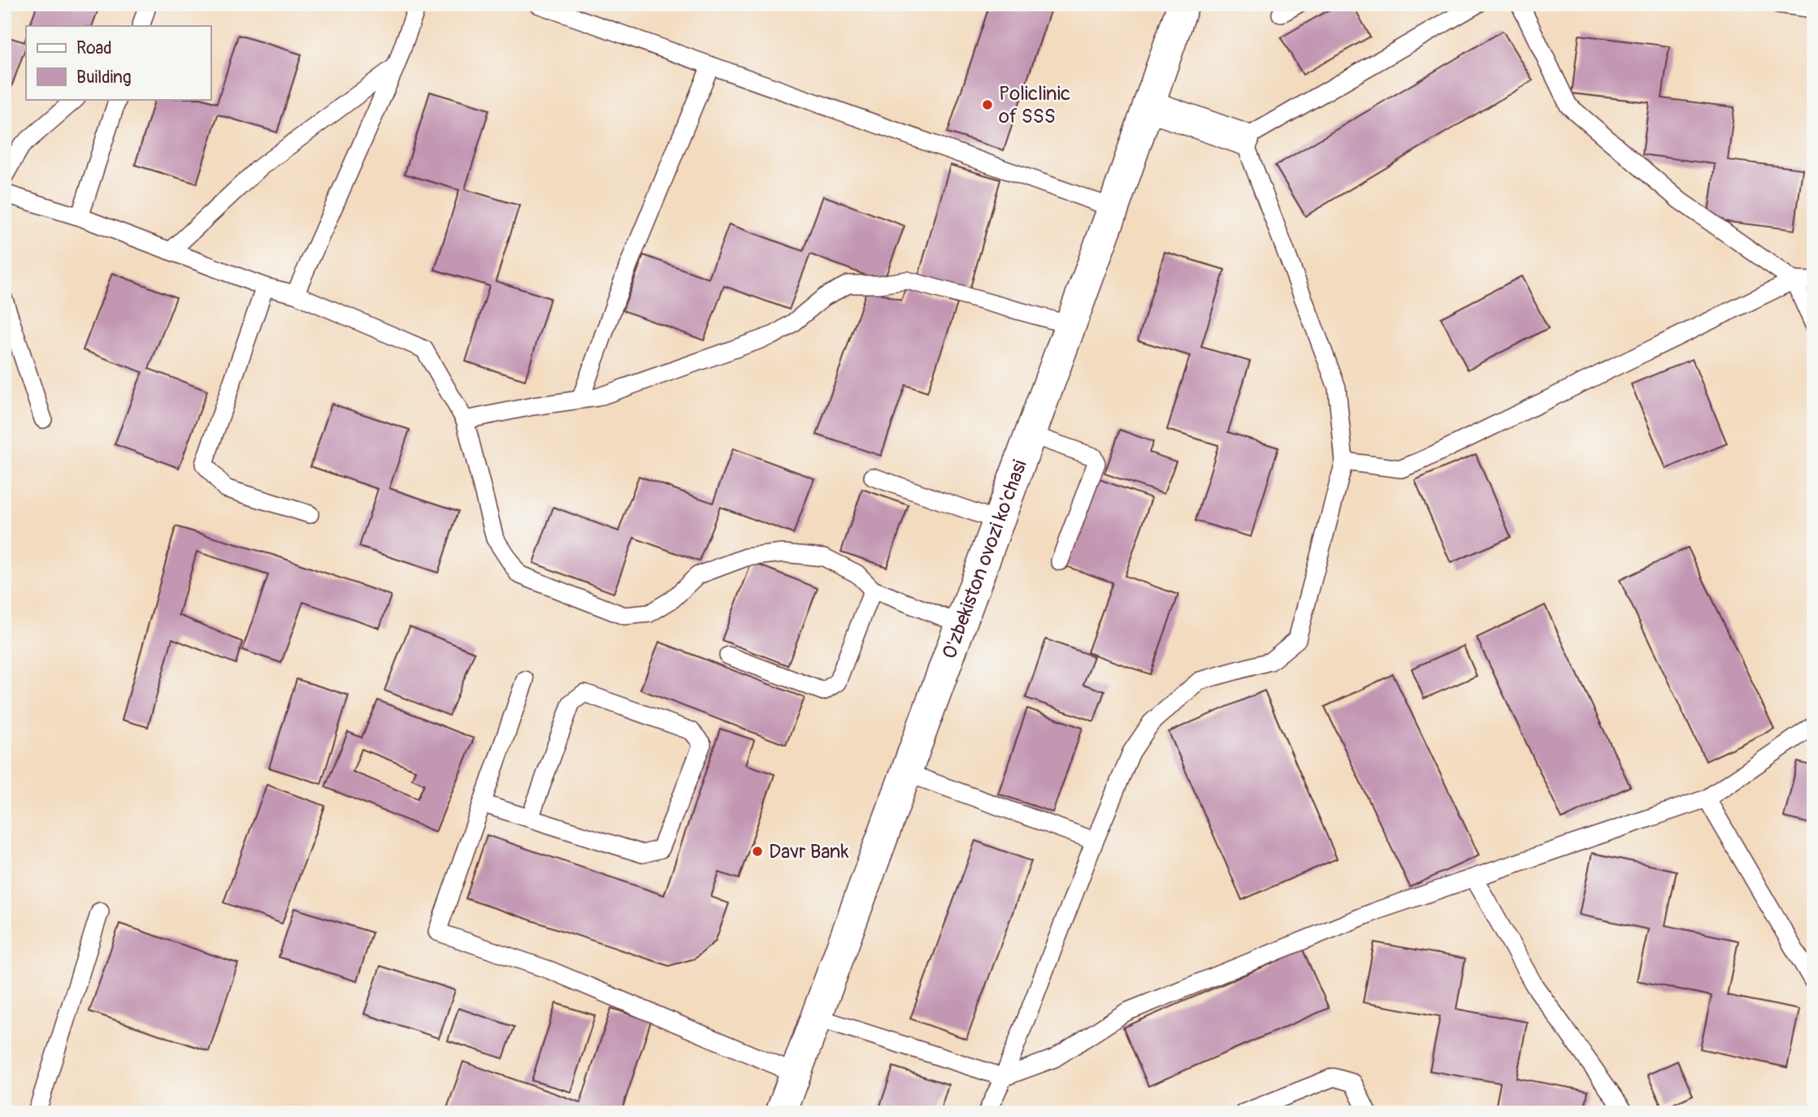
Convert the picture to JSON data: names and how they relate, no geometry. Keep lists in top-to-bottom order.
{
  "streets": {
    "main road": ["O'zbekiston ovozi ko'chasi"]
  },
  "places": ["Policlinic of SSS", "Davr Bank"],
  "legend": ["Road", "Building"]
}
